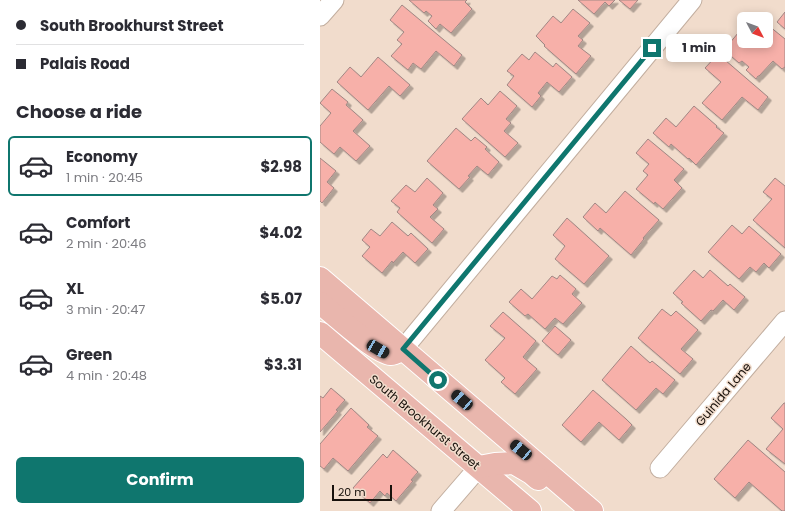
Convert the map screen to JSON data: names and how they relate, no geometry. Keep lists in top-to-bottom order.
{
  "streets": {
    "main road": ["South Brookhurst Street"],
    "street": ["Guinida Lane"]
  },
  "scale_bar": "20 m",
  "north": "bottom right",
  "page": {
    "banner": ["South Brookhurst Street", "Palais Road"],
    "bubble": "1 min",
    "heading": "Choose a ride",
    "list": [
      {
        "name": "Economy",
        "note": "1 min · 20:45",
        "value": "$2.98"
      },
      {
        "name": "Comfort",
        "note": "2 min · 20:46",
        "value": "$4.02"
      },
      {
        "name": "XL",
        "note": "3 min · 20:47",
        "value": "$5.07"
      },
      {
        "name": "Green",
        "note": "4 min · 20:48",
        "value": "$3.31"
      }
    ],
    "buttons": "Confirm",
    "scale": "20 m"
  }
}
